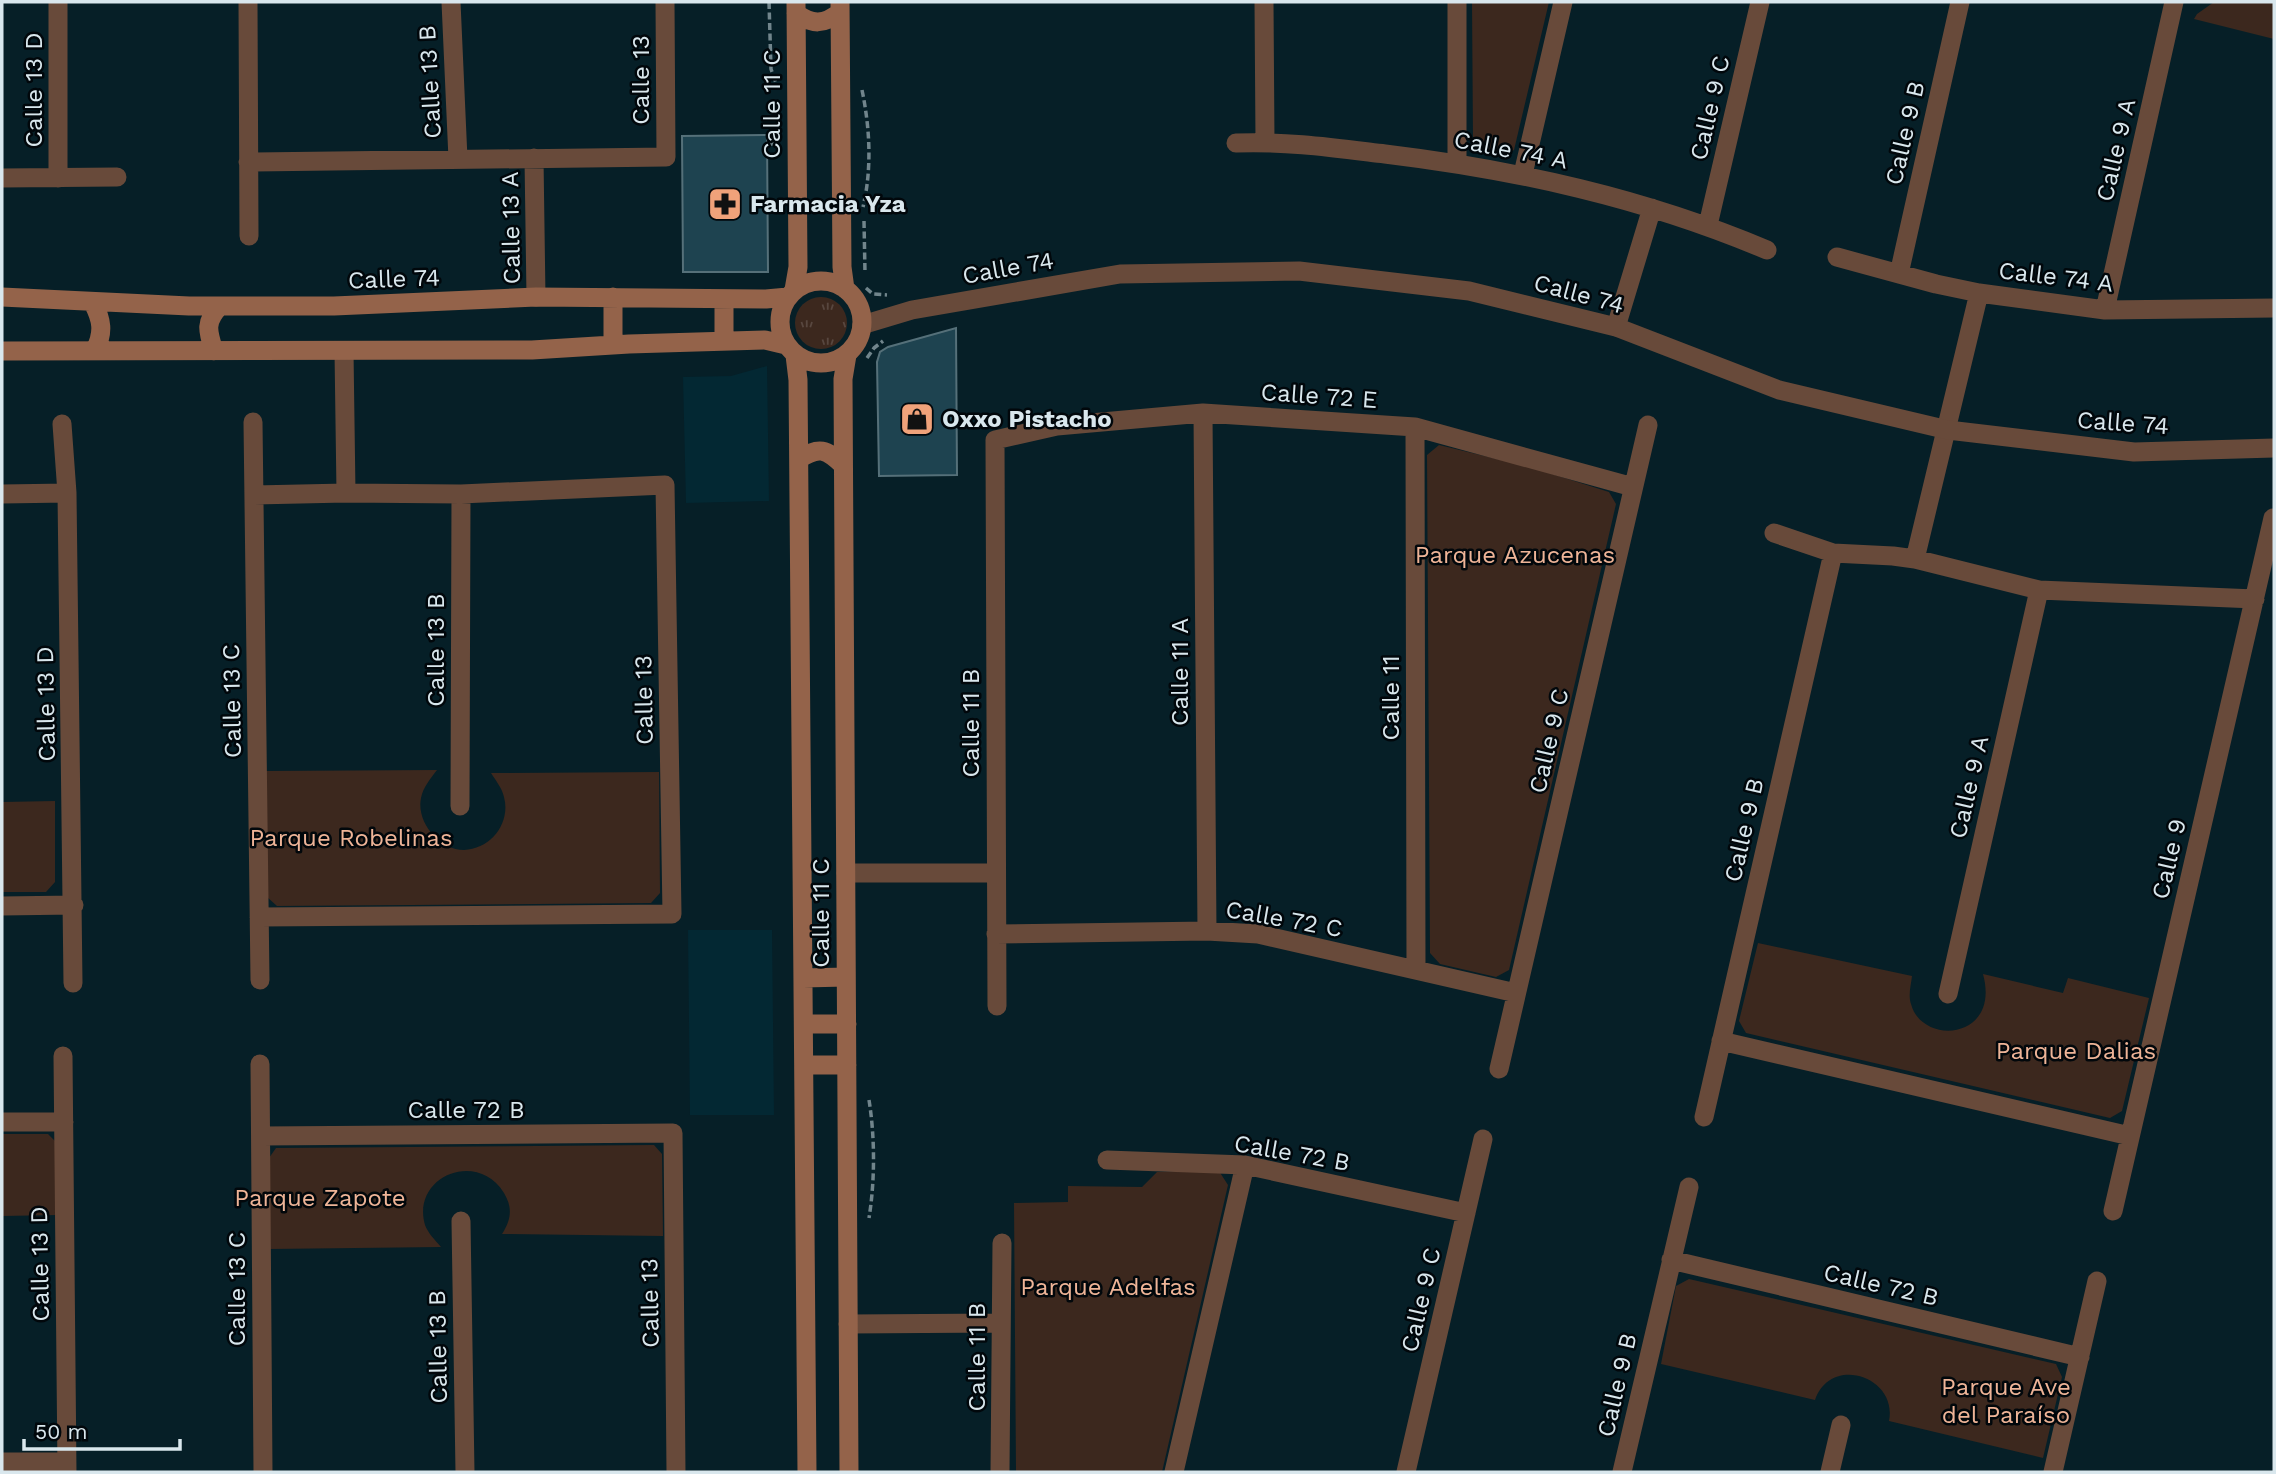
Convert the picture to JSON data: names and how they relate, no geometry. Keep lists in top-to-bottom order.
{
  "streets": {
    "main road": ["Calle 11 C", "Calle 74"],
    "street": [
      "Calle 13",
      "Calle 13 B",
      "Calle 13 D",
      "Calle 9 C",
      "Calle 9 B",
      "Calle 74 A",
      "Calle 9 A",
      "Calle 13 A",
      "Calle 72 E",
      "Calle 11 A",
      "Calle 11",
      "Calle 13 C",
      "Calle 11 B",
      "Calle 9",
      "Calle 72 C",
      "Calle 72 B"
    ]
  },
  "crossings": [
    ["Calle 13", "Calle 13 B"],
    ["Calle 13", "Calle 13 A"],
    ["Calle 13", "Calle 13 C"],
    ["Calle 13", "Calle 72 B"],
    ["Calle 11 C", "Calle 74"],
    ["Calle 9 C", "Calle 74 A"],
    ["Calle 9 C", "Calle 72 E"],
    ["Calle 9 C", "Calle 72 C"],
    ["Calle 9 C", "Calle 72 B"],
    ["Calle 9 B", "Calle 74 A"],
    ["Calle 9 B", "Calle 72 B"],
    ["Calle 74 A", "Calle 9 A"],
    ["Calle 13 A", "Calle 74"],
    ["Calle 72 E", "Calle 11 A"],
    ["Calle 72 E", "Calle 11"],
    ["Calle 72 E", "Calle 11 B"],
    ["Calle 11 A", "Calle 72 C"],
    ["Calle 11", "Calle 72 C"],
    ["Calle 13 C", "Calle 72 B"],
    ["Calle 11 B", "Calle 72 C"]
  ],
  "parks": [
    "Parque Azucenas",
    "Parque Robelinas",
    "Parque Dalias",
    "Parque Zapote",
    "Parque Adelfas",
    "Parque Ave del Paraíso"
  ],
  "places": {
    "pharmacy": ["Farmacia Yza"],
    "shop": ["Oxxo Pistacho"]
  },
  "scale_bar": "50 m"
}
